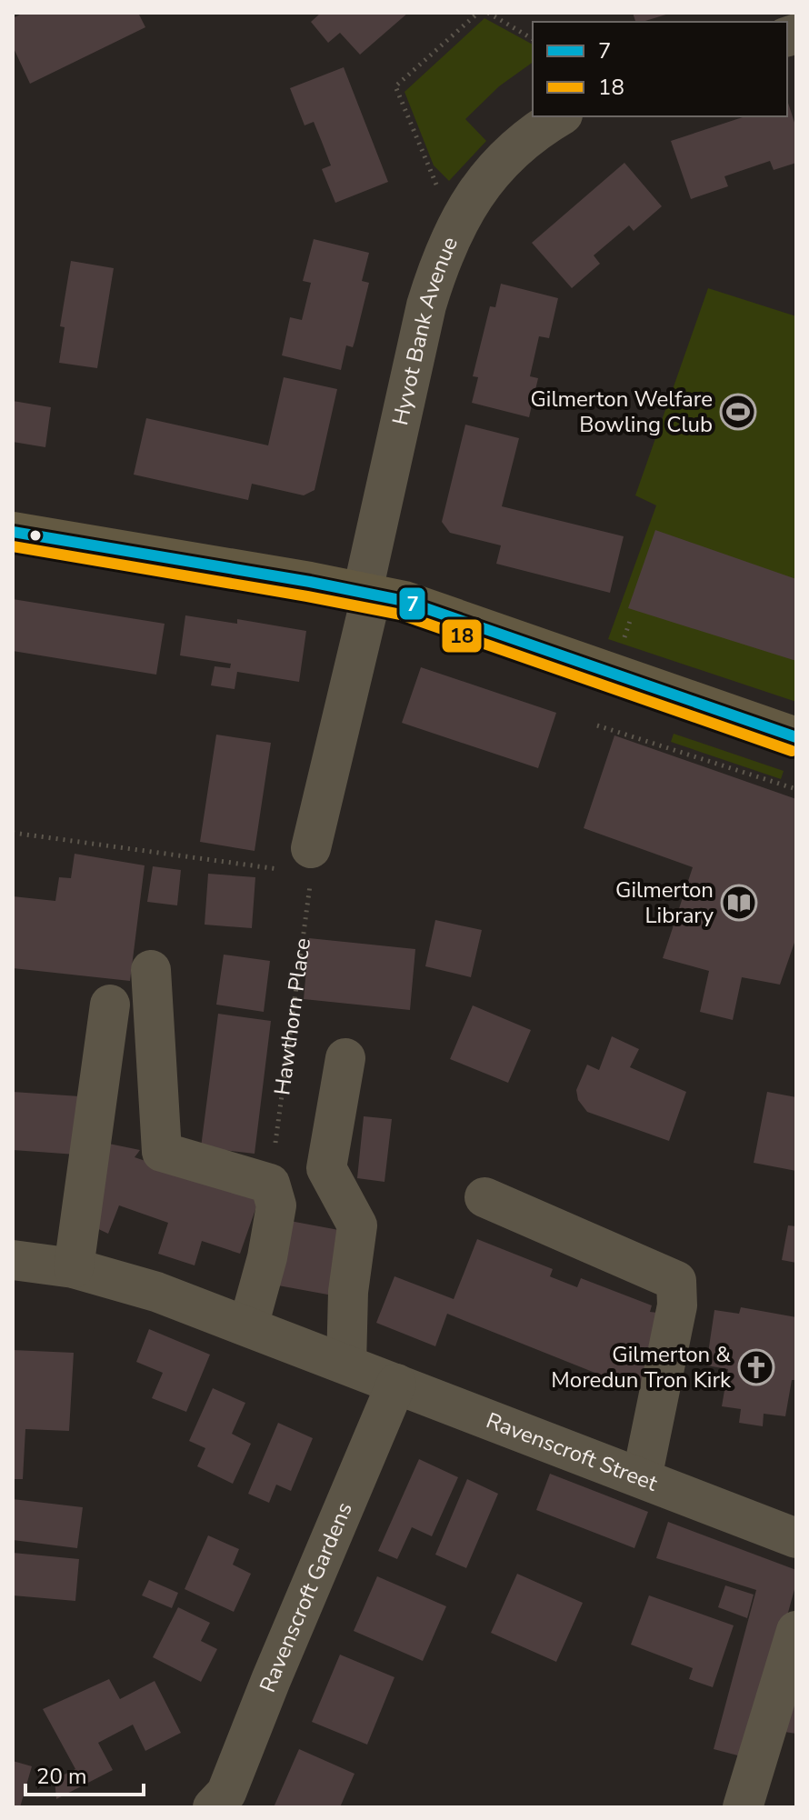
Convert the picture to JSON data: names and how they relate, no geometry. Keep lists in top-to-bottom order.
{
  "streets": {
    "street": ["Hyvot Bank Avenue", "Ravenscroft Street", "Ravenscroft Gardens"],
    "path": ["Hawthorn Place"]
  },
  "crossings": [
    ["Hyvot Bank Avenue", "Hawthorn Place"],
    ["Ravenscroft Street", "Ravenscroft Gardens"]
  ],
  "places": {
    "sports": ["Gilmerton Welfare Bowling Club"],
    "library": ["Gilmerton Library"],
    "church": ["Gilmerton & Moredun Tron Kirk"]
  },
  "lines": ["transit line 7", "transit line 18"],
  "legend": ["7", "18"],
  "scale_bar": "20 m"
}
